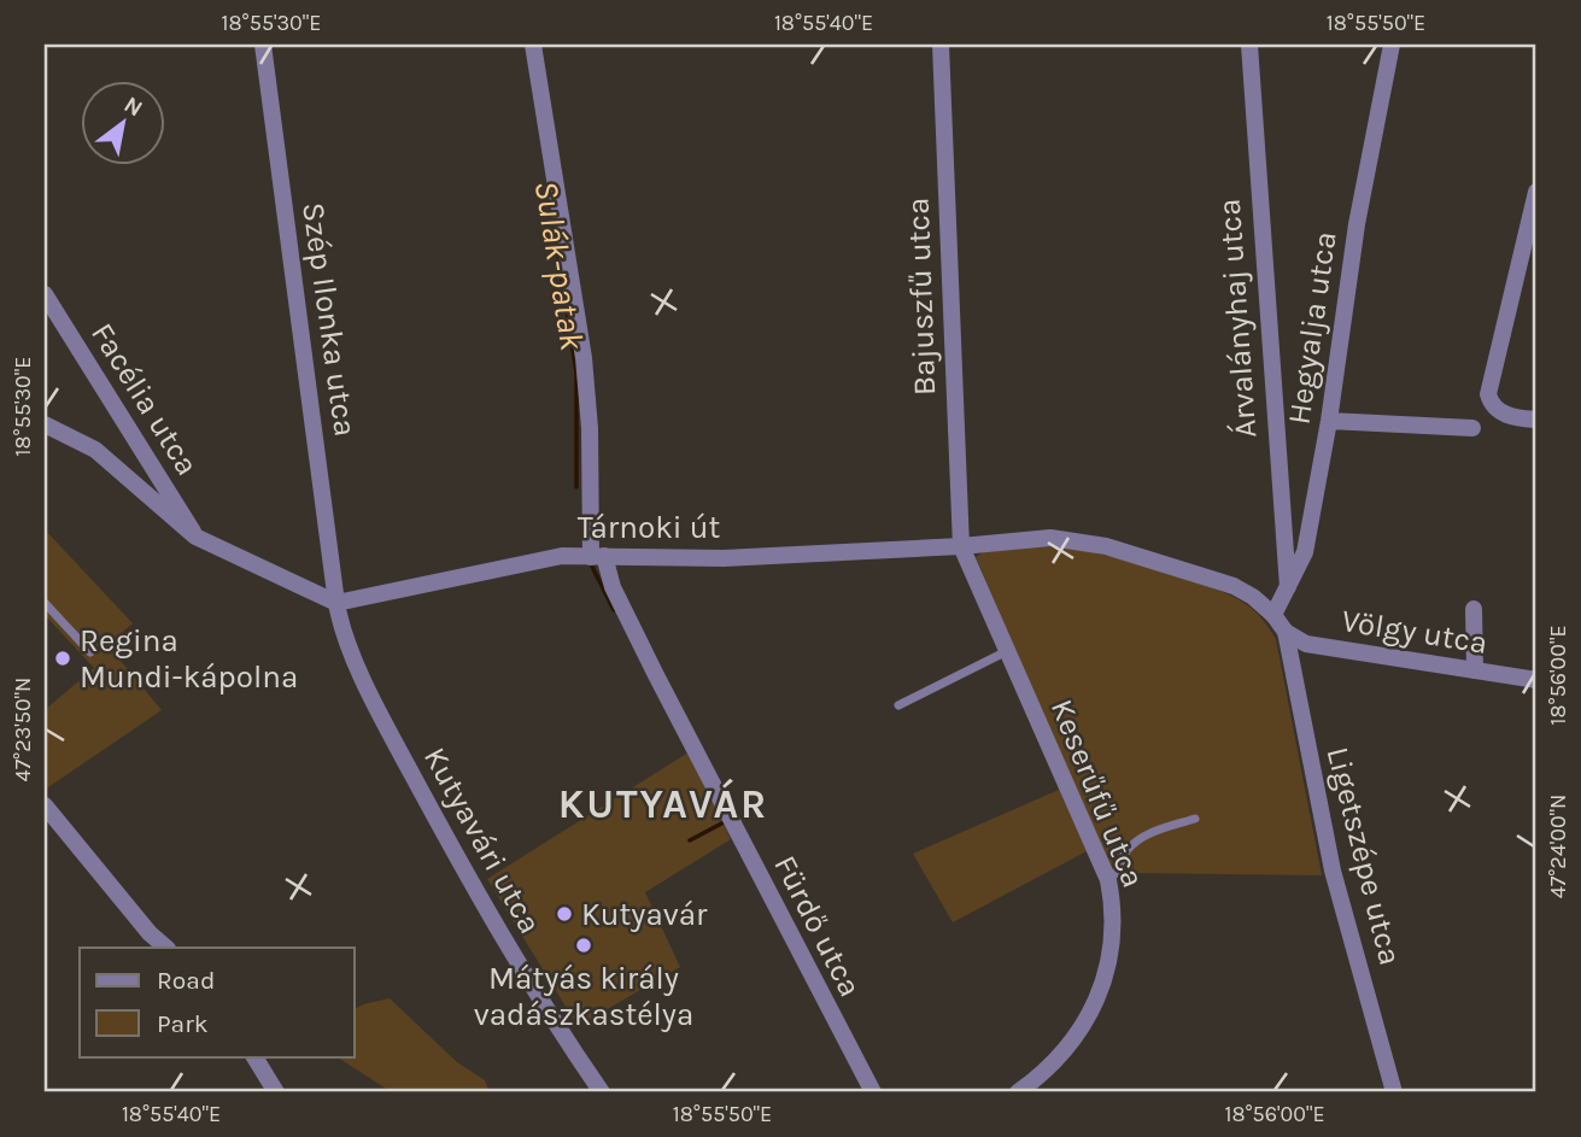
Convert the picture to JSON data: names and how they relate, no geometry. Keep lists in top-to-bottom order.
{
  "streets": {
    "street": [
      "Bajuszfű utca",
      "Árvalányhaj utca",
      "Szép Ilonka utca",
      "Hegyalja utca",
      "Facélia utca",
      "Tárnoki út",
      "Völgy utca",
      "Keserűfű utca",
      "Kutyavári utca",
      "Ligetszépe utca",
      "Fürdő utca"
    ]
  },
  "crossings": [
    ["Bajuszfű utca", "Tárnoki út"],
    ["Bajuszfű utca", "Keserűfű utca"],
    ["Árvalányhaj utca", "Hegyalja utca"],
    ["Szép Ilonka utca", "Tárnoki út"],
    ["Szép Ilonka utca", "Kutyavári utca"],
    ["Hegyalja utca", "Tárnoki út"],
    ["Tárnoki út", "Völgy utca"],
    ["Tárnoki út", "Keserűfű utca"],
    ["Tárnoki út", "Kutyavári utca"],
    ["Tárnoki út", "Ligetszépe utca"],
    ["Tárnoki út", "Fürdő utca"],
    ["Völgy utca", "Ligetszépe utca"]
  ],
  "districts": ["KUTYAVÁR"],
  "water": ["Sulák-patak"],
  "places": ["Regina Mundi-kápolna", "Kutyavár", "Mátyás király vadászkastélya"],
  "legend": ["Road", "Park"],
  "north": "top right",
  "coordinates": [
    "18°55'30\"E",
    "18°55'40\"E",
    "18°55'50\"E",
    "18°56'00\"E",
    "47°23'50\"N",
    "47°24'00\"N"
  ]
}
